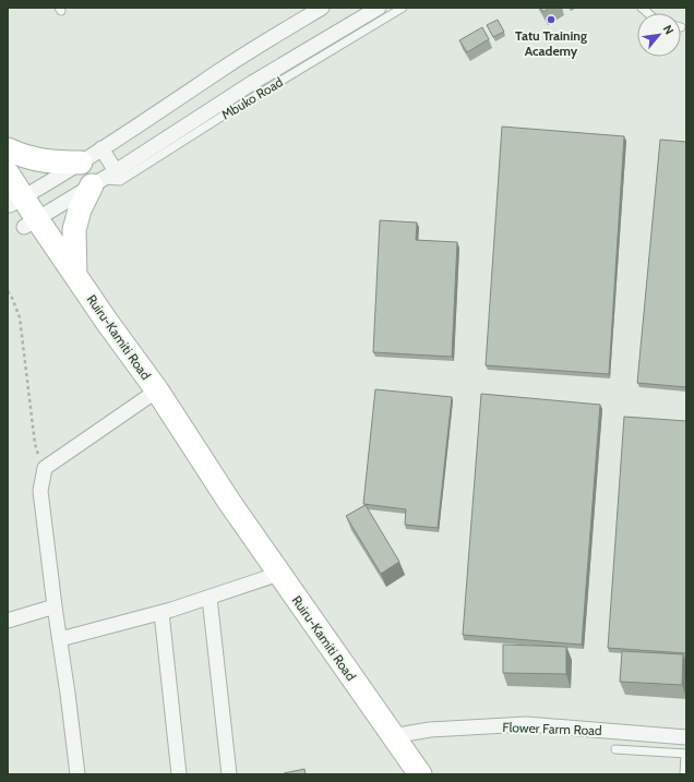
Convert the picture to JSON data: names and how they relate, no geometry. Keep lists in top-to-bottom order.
{
  "streets": {
    "main road": ["Ruiru-Kamiti Road"],
    "street": ["Flower Farm Road"],
    "lane": ["Mbuko Road"]
  },
  "crossings": [
    ["Ruiru-Kamiti Road", "Flower Farm Road"]
  ],
  "places": ["Tatu Training Academy"],
  "north": "top right"
}
